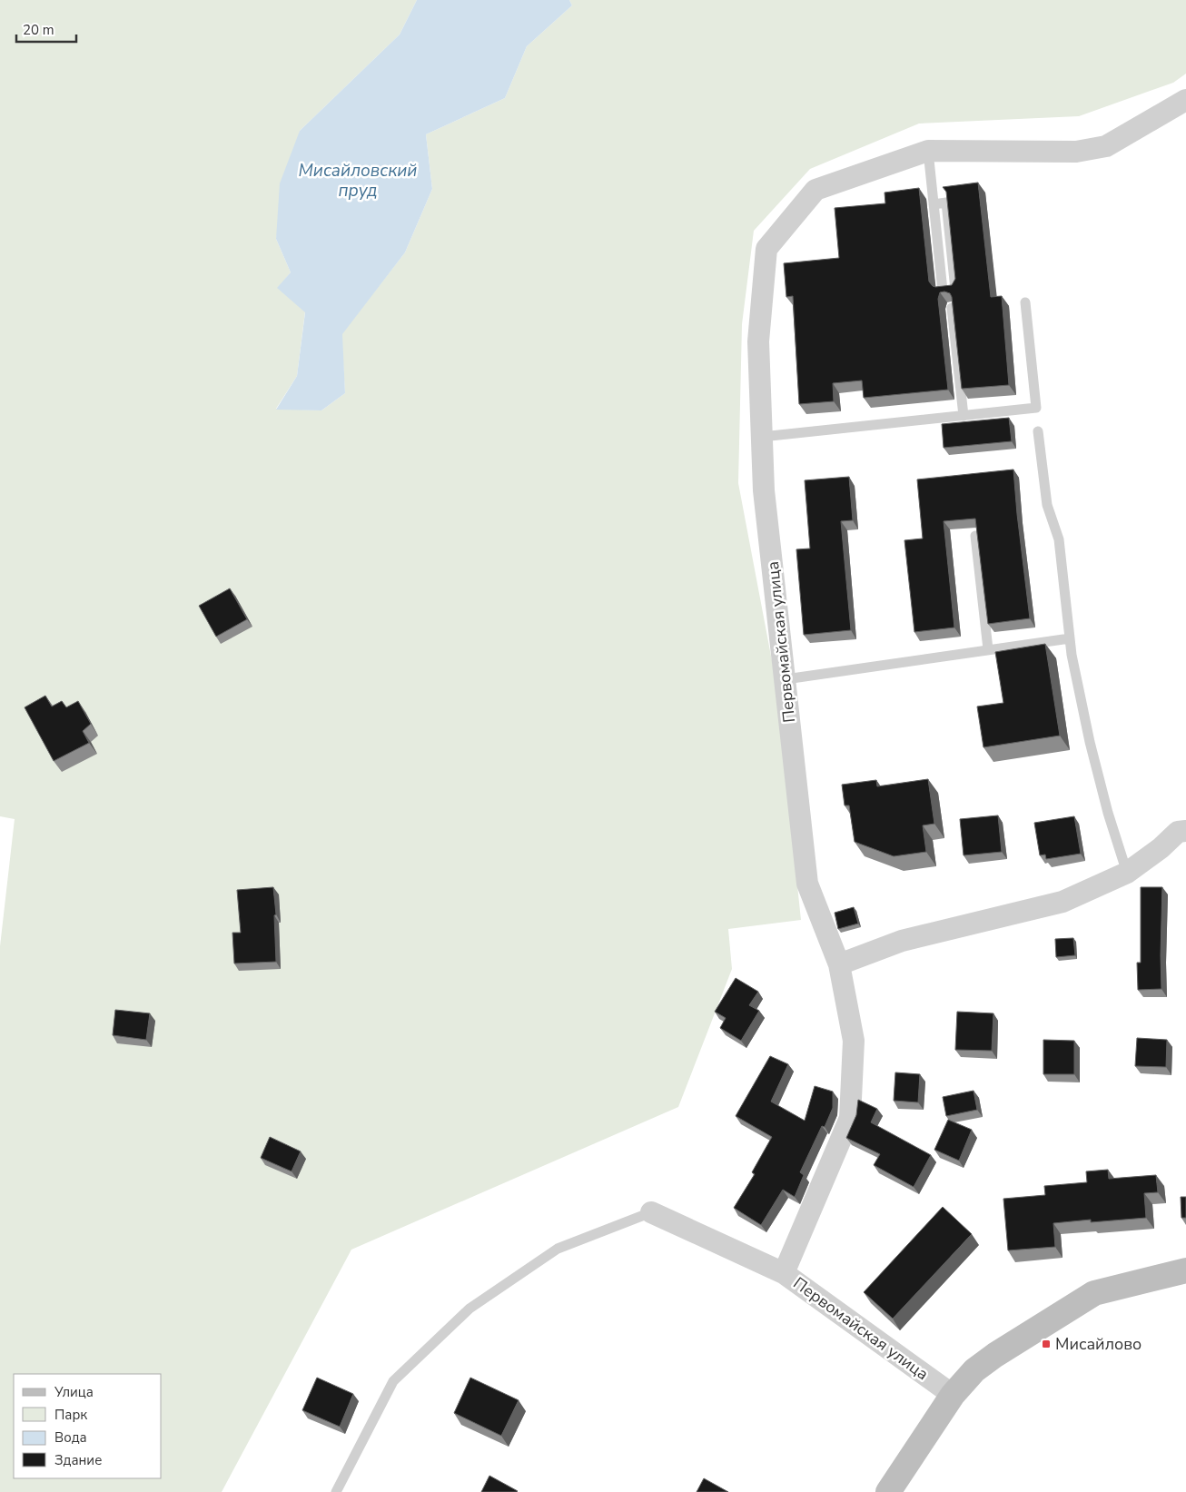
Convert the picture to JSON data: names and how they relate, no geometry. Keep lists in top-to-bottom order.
{
  "streets": {
    "street": ["Первомайская улица"]
  },
  "water": ["Мисайловский пруд"],
  "places": {
    "transit": ["Мисайлово"]
  },
  "legend": [
    "Улица",
    "Парк",
    "Вода",
    "Здание"
  ],
  "scale_bar": "20 m"
}
